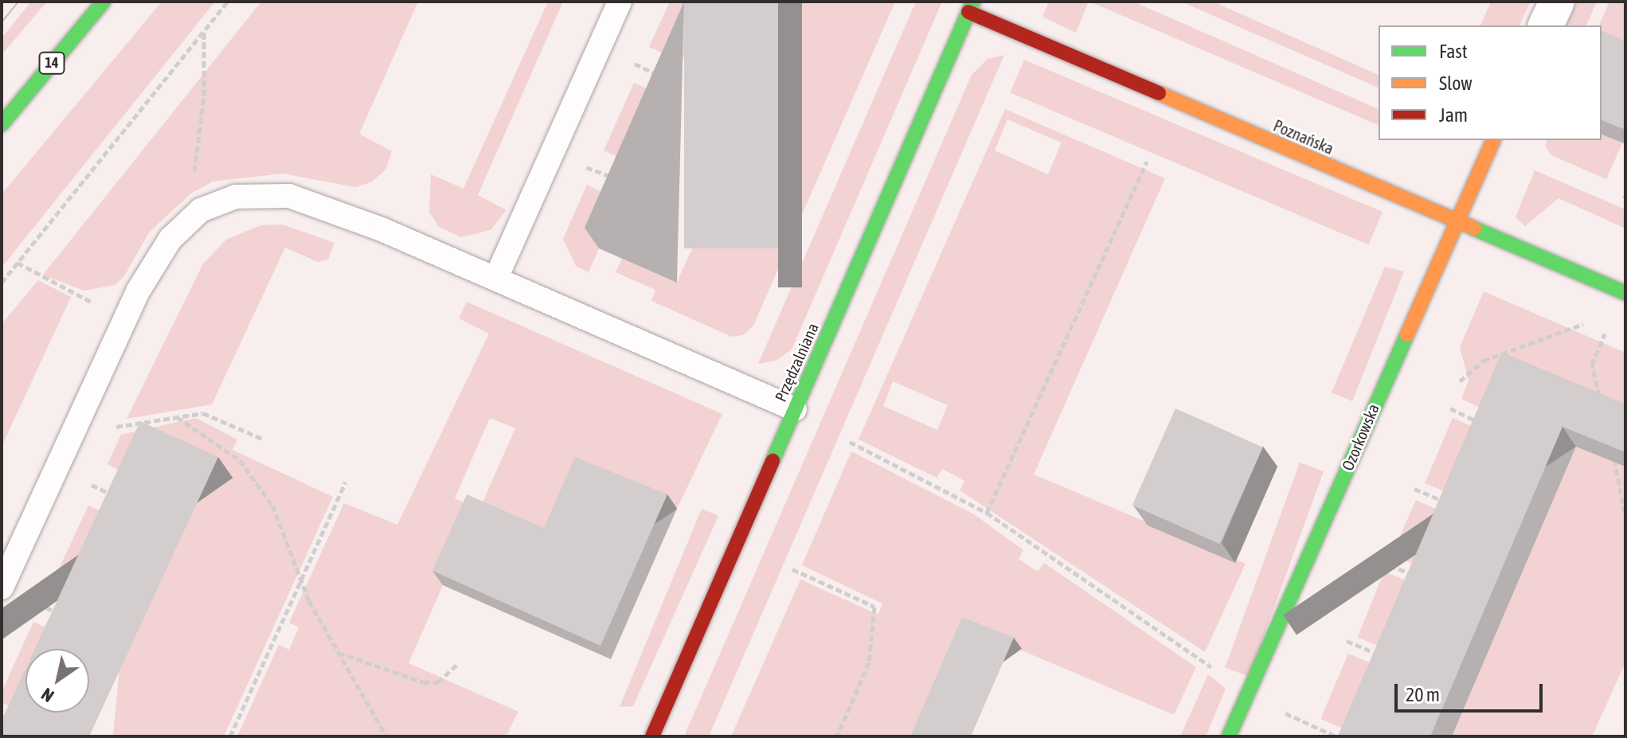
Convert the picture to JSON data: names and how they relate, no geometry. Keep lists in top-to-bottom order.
{
  "streets": {
    "street": [
      "14",
      "Poznańska",
      "Przędzalniana",
      "Ozorkowska"
    ]
  },
  "crossings": [
    ["Poznańska", "Przędzalniana"],
    ["Poznańska", "Ozorkowska"]
  ],
  "legend": ["Fast", "Slow", "Jam"],
  "scale_bar": "20 m",
  "north": "bottom left"
}
